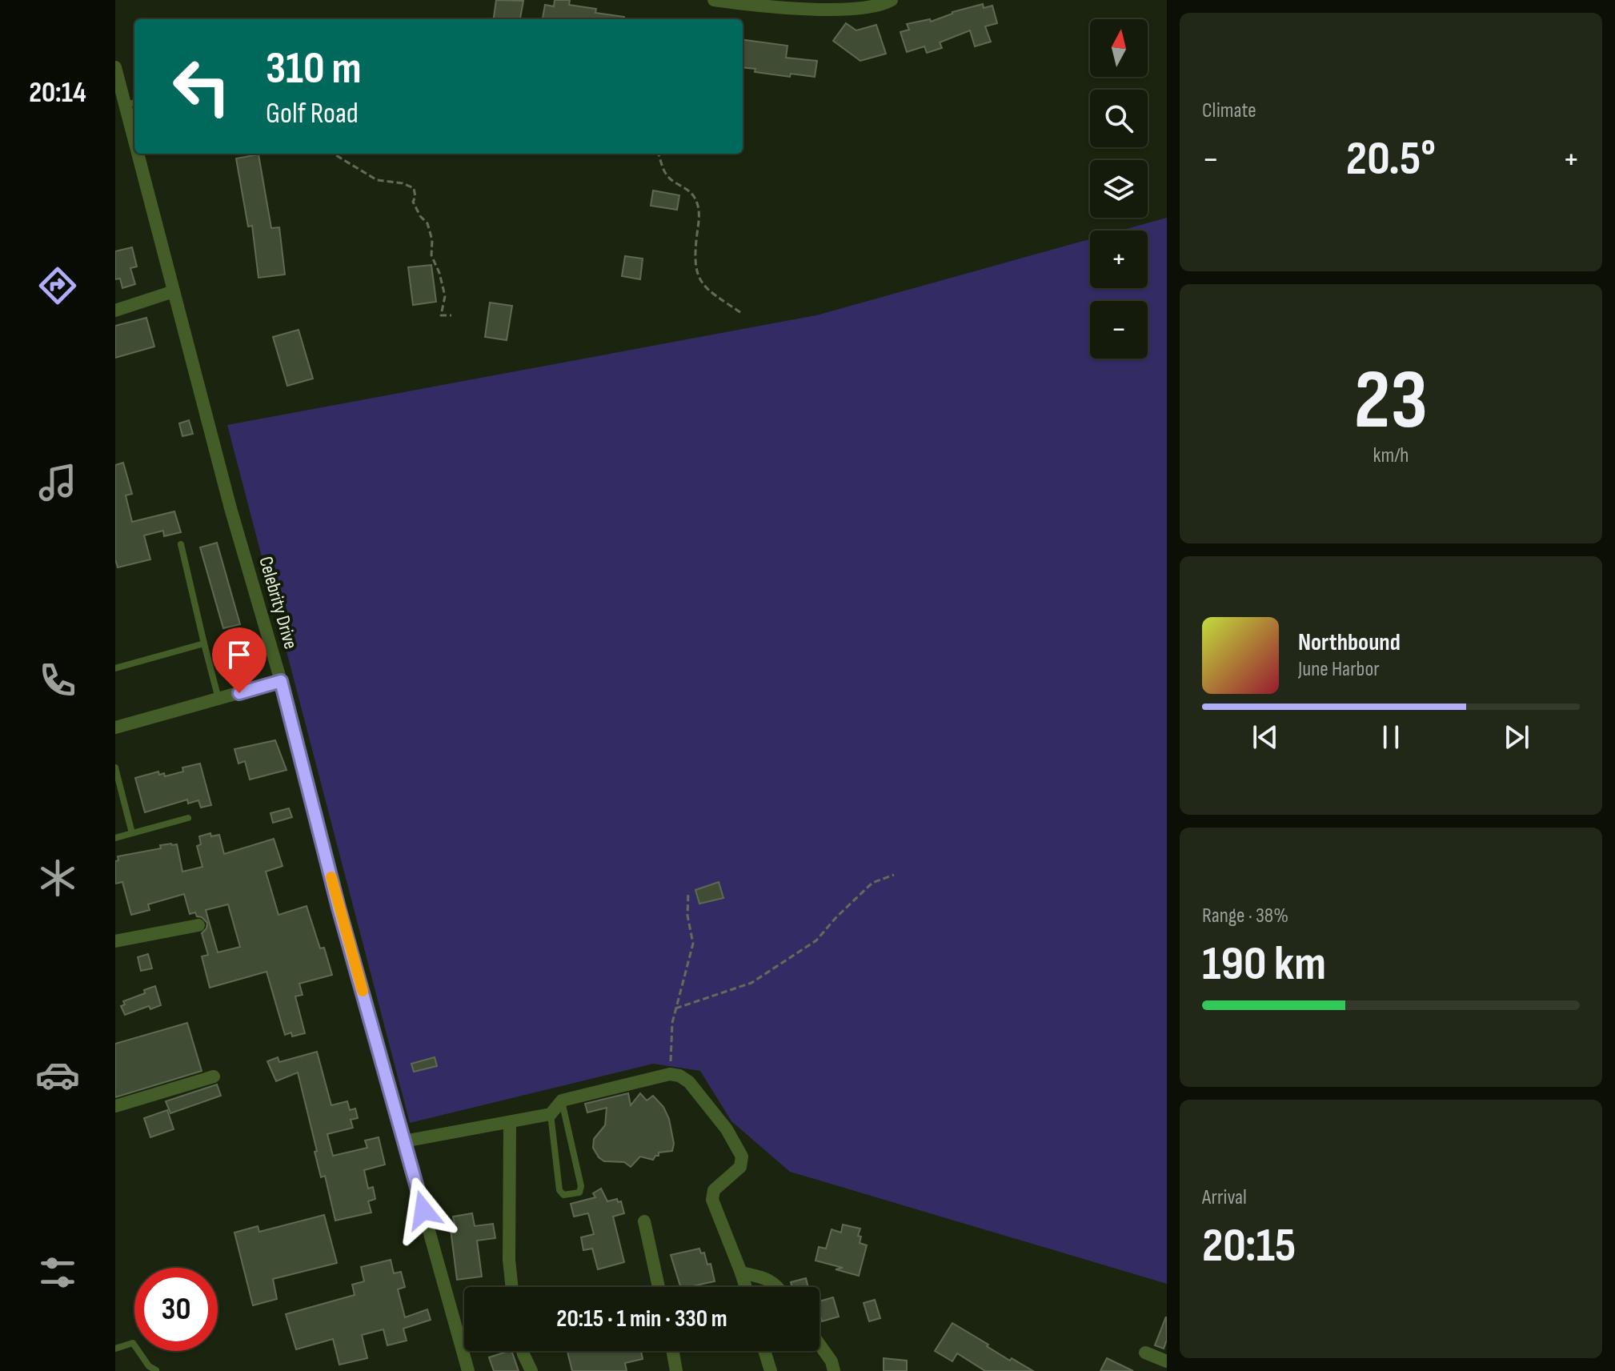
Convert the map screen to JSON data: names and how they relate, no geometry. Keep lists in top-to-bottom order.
{
  "streets": {
    "street": ["Celebrity Drive"]
  },
  "north": "top",
  "page": {
    "tabs": "20:14",
    "tile": [
      "Climate",
      ["23", "km/h"],
      ["Range · 38%", "190 km"],
      ["Arrival", "20:15"]
    ],
    "map_buttons": ["+", "−"],
    "turn": ["310 m", "Golf Road"],
    "heat": ["−", "20.5°", "+"],
    "song": ["Northbound", "June Harbor"],
    "limit": "30",
    "trip": "20:15 · 1 min · 330 m"
  }
}
